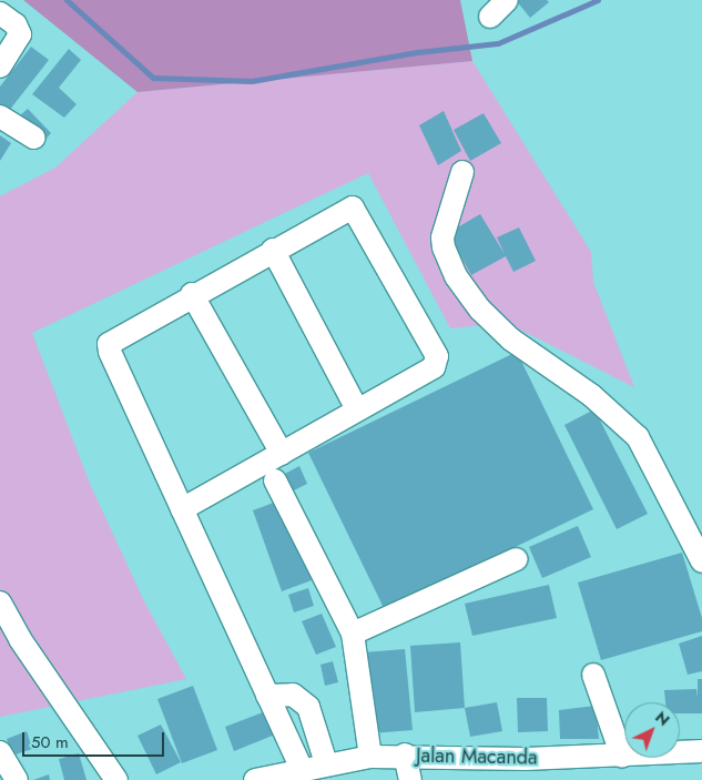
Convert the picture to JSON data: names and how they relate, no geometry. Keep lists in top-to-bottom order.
{
  "streets": {
    "street": ["Jalan Macanda"]
  },
  "scale_bar": "50 m",
  "north": "top right"
}
